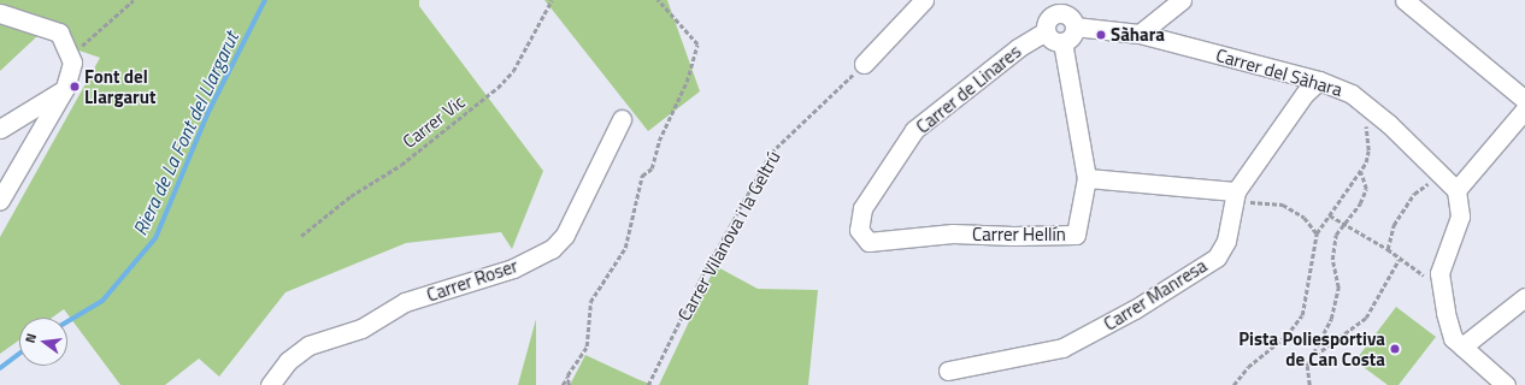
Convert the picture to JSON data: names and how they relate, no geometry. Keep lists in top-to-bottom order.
{
  "streets": {
    "street": [
      "Carrer del Sàhara",
      "Carrer de Linares",
      "Carrer Hellín",
      "Carrer Roser",
      "Carrer Manresa"
    ],
    "path": ["Carrer Vic", "Carrer Vilanova i la Geltrú"]
  },
  "crossings": [
    ["Carrer del Sàhara", "Carrer de Linares"],
    ["Carrer del Sàhara", "Carrer Hellín"],
    ["Carrer del Sàhara", "Carrer Manresa"],
    ["Carrer de Linares", "Carrer Hellín"]
  ],
  "water": ["Riera de La Font del Llargarut"],
  "places": ["Sàhara", "Font del Llargarut", "Pista Poliesportiva de Can Costa"],
  "north": "left"
}
